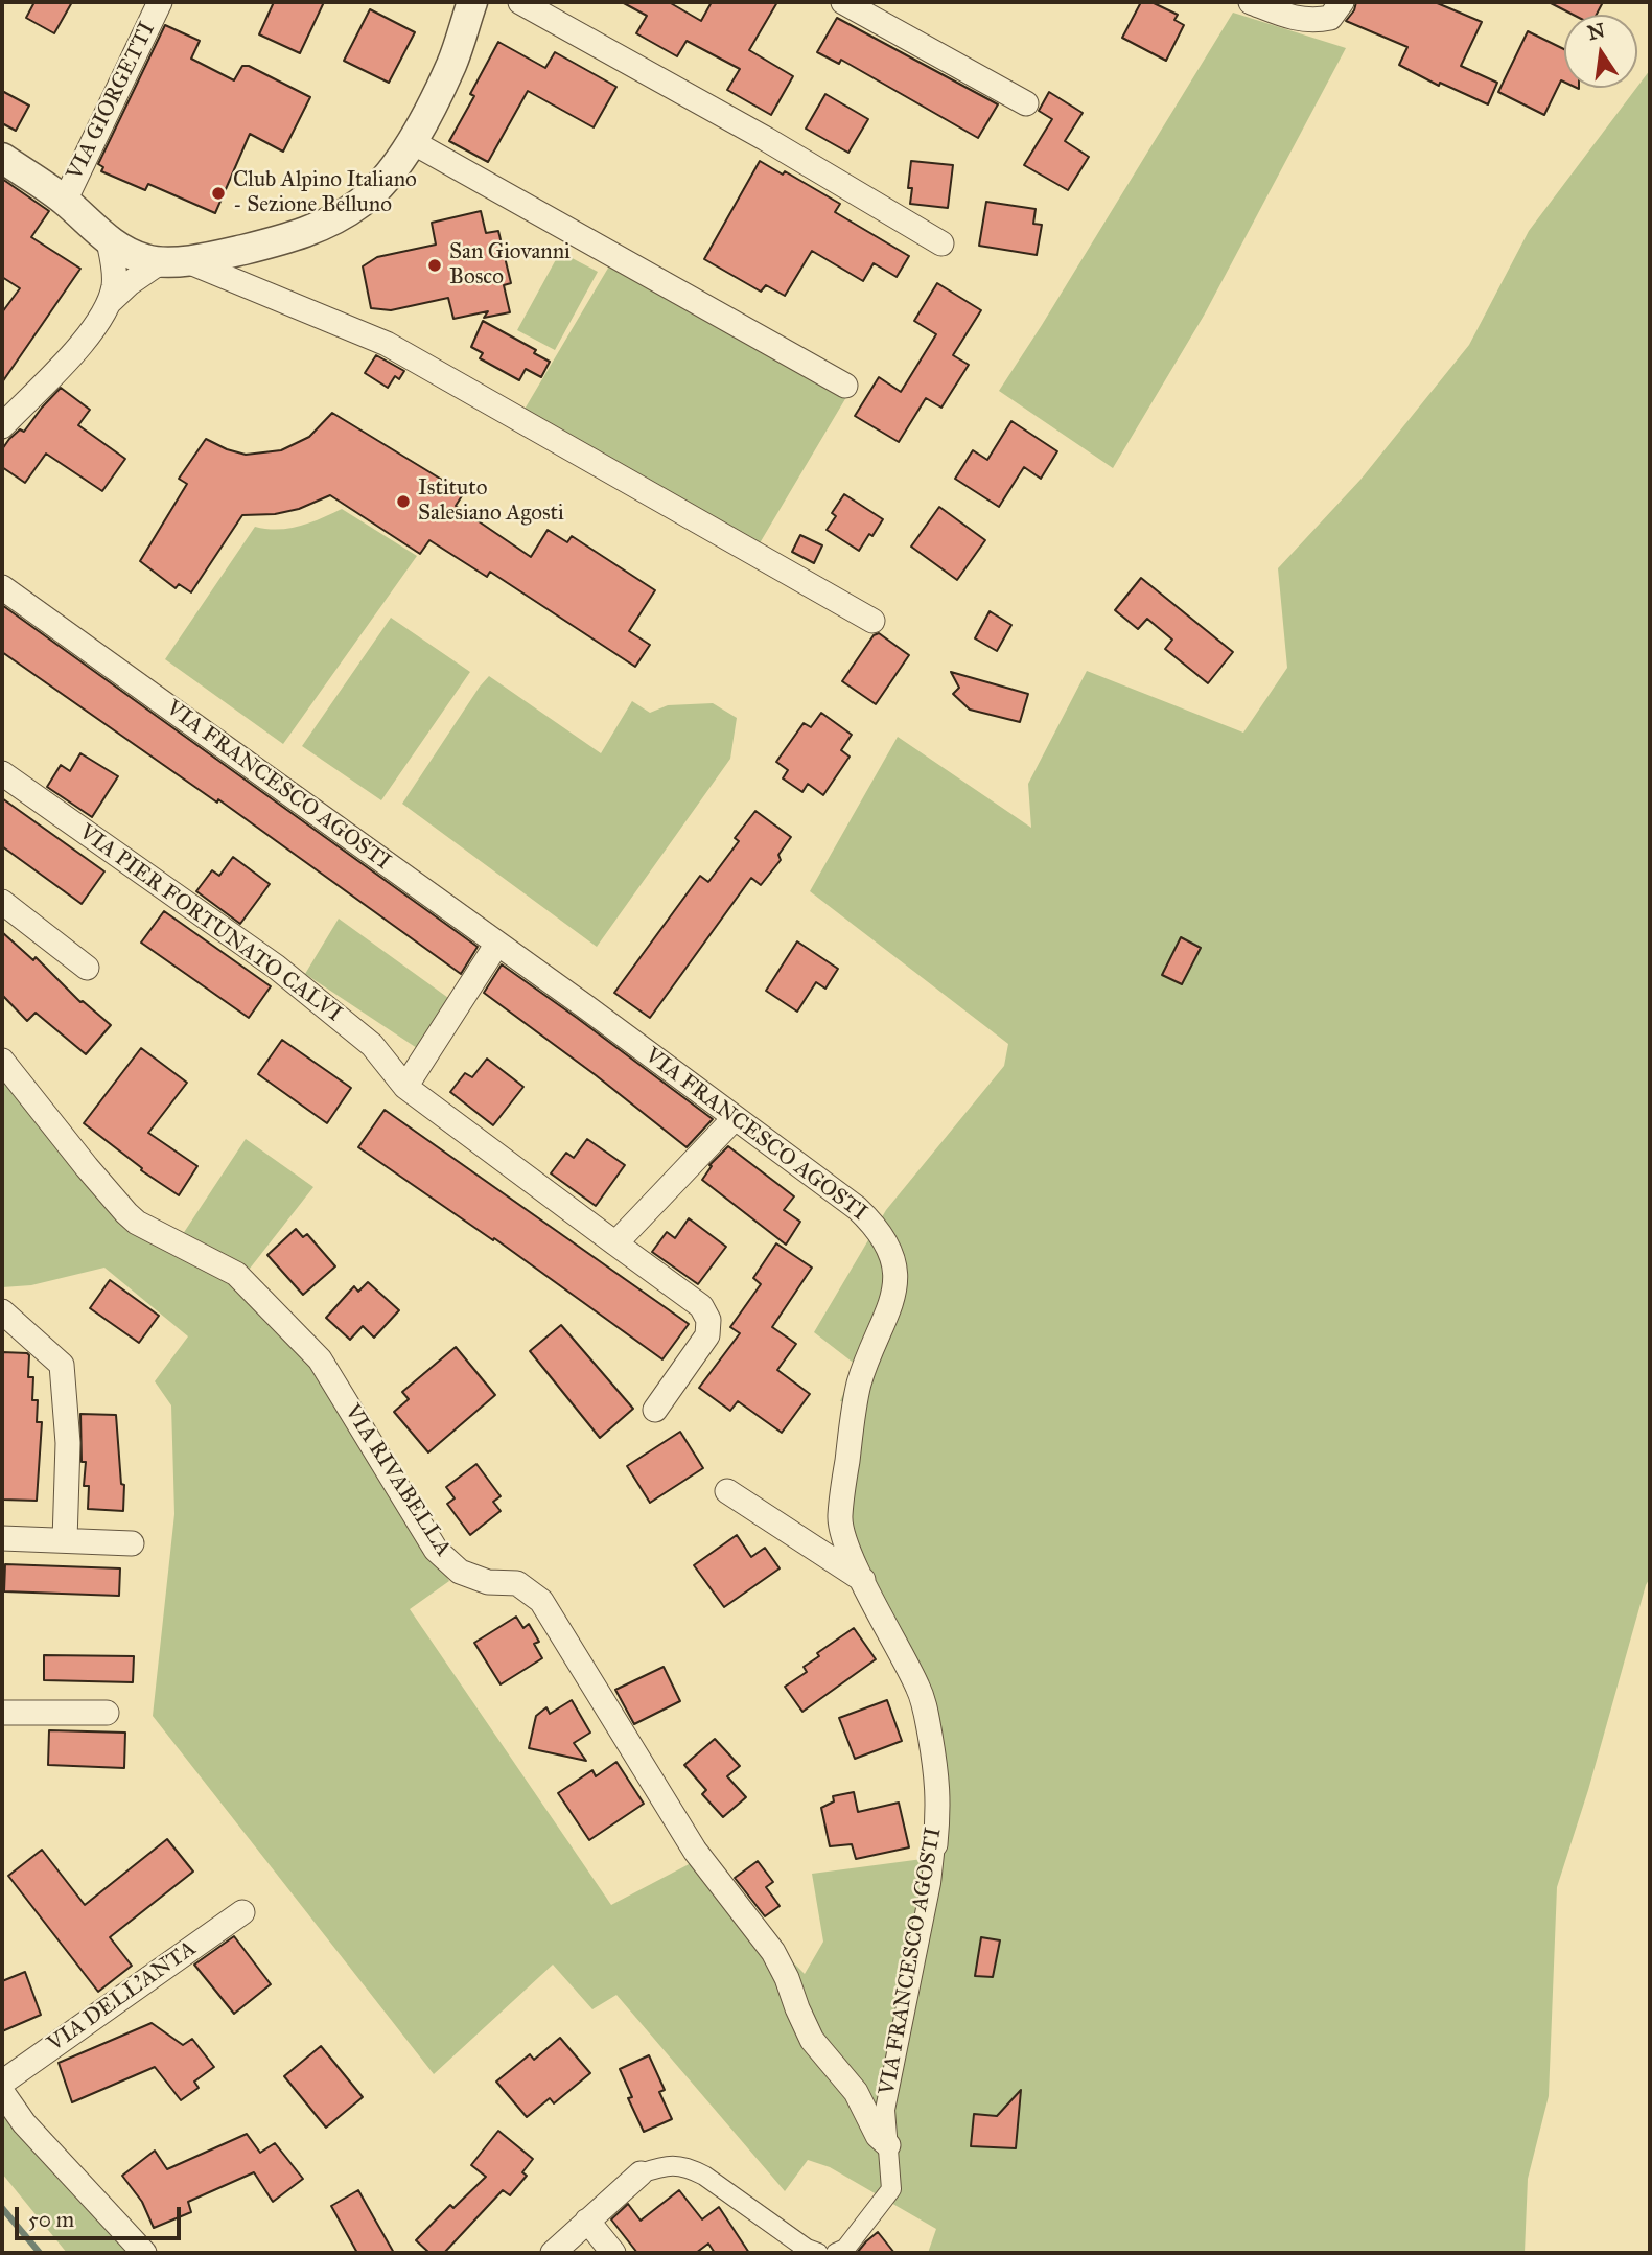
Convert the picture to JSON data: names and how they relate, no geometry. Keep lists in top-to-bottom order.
{
  "streets": {
    "street": [
      "VIA GIORGETTI",
      "VIA FRANCESCO AGOSTI",
      "VIA PIER FORTUNATO CALVI",
      "VIA RIVABELLA",
      "VIA DELL'ANTA"
    ]
  },
  "crossings": [
    ["VIA FRANCESCO AGOSTI", "VIA RIVABELLA"]
  ],
  "places": ["Club Alpino Italiano - Sezione Belluno", "San Giovanni Bosco", "Istituto Salesiano Agosti"],
  "scale_bar": "50 m",
  "north": "top"
}
